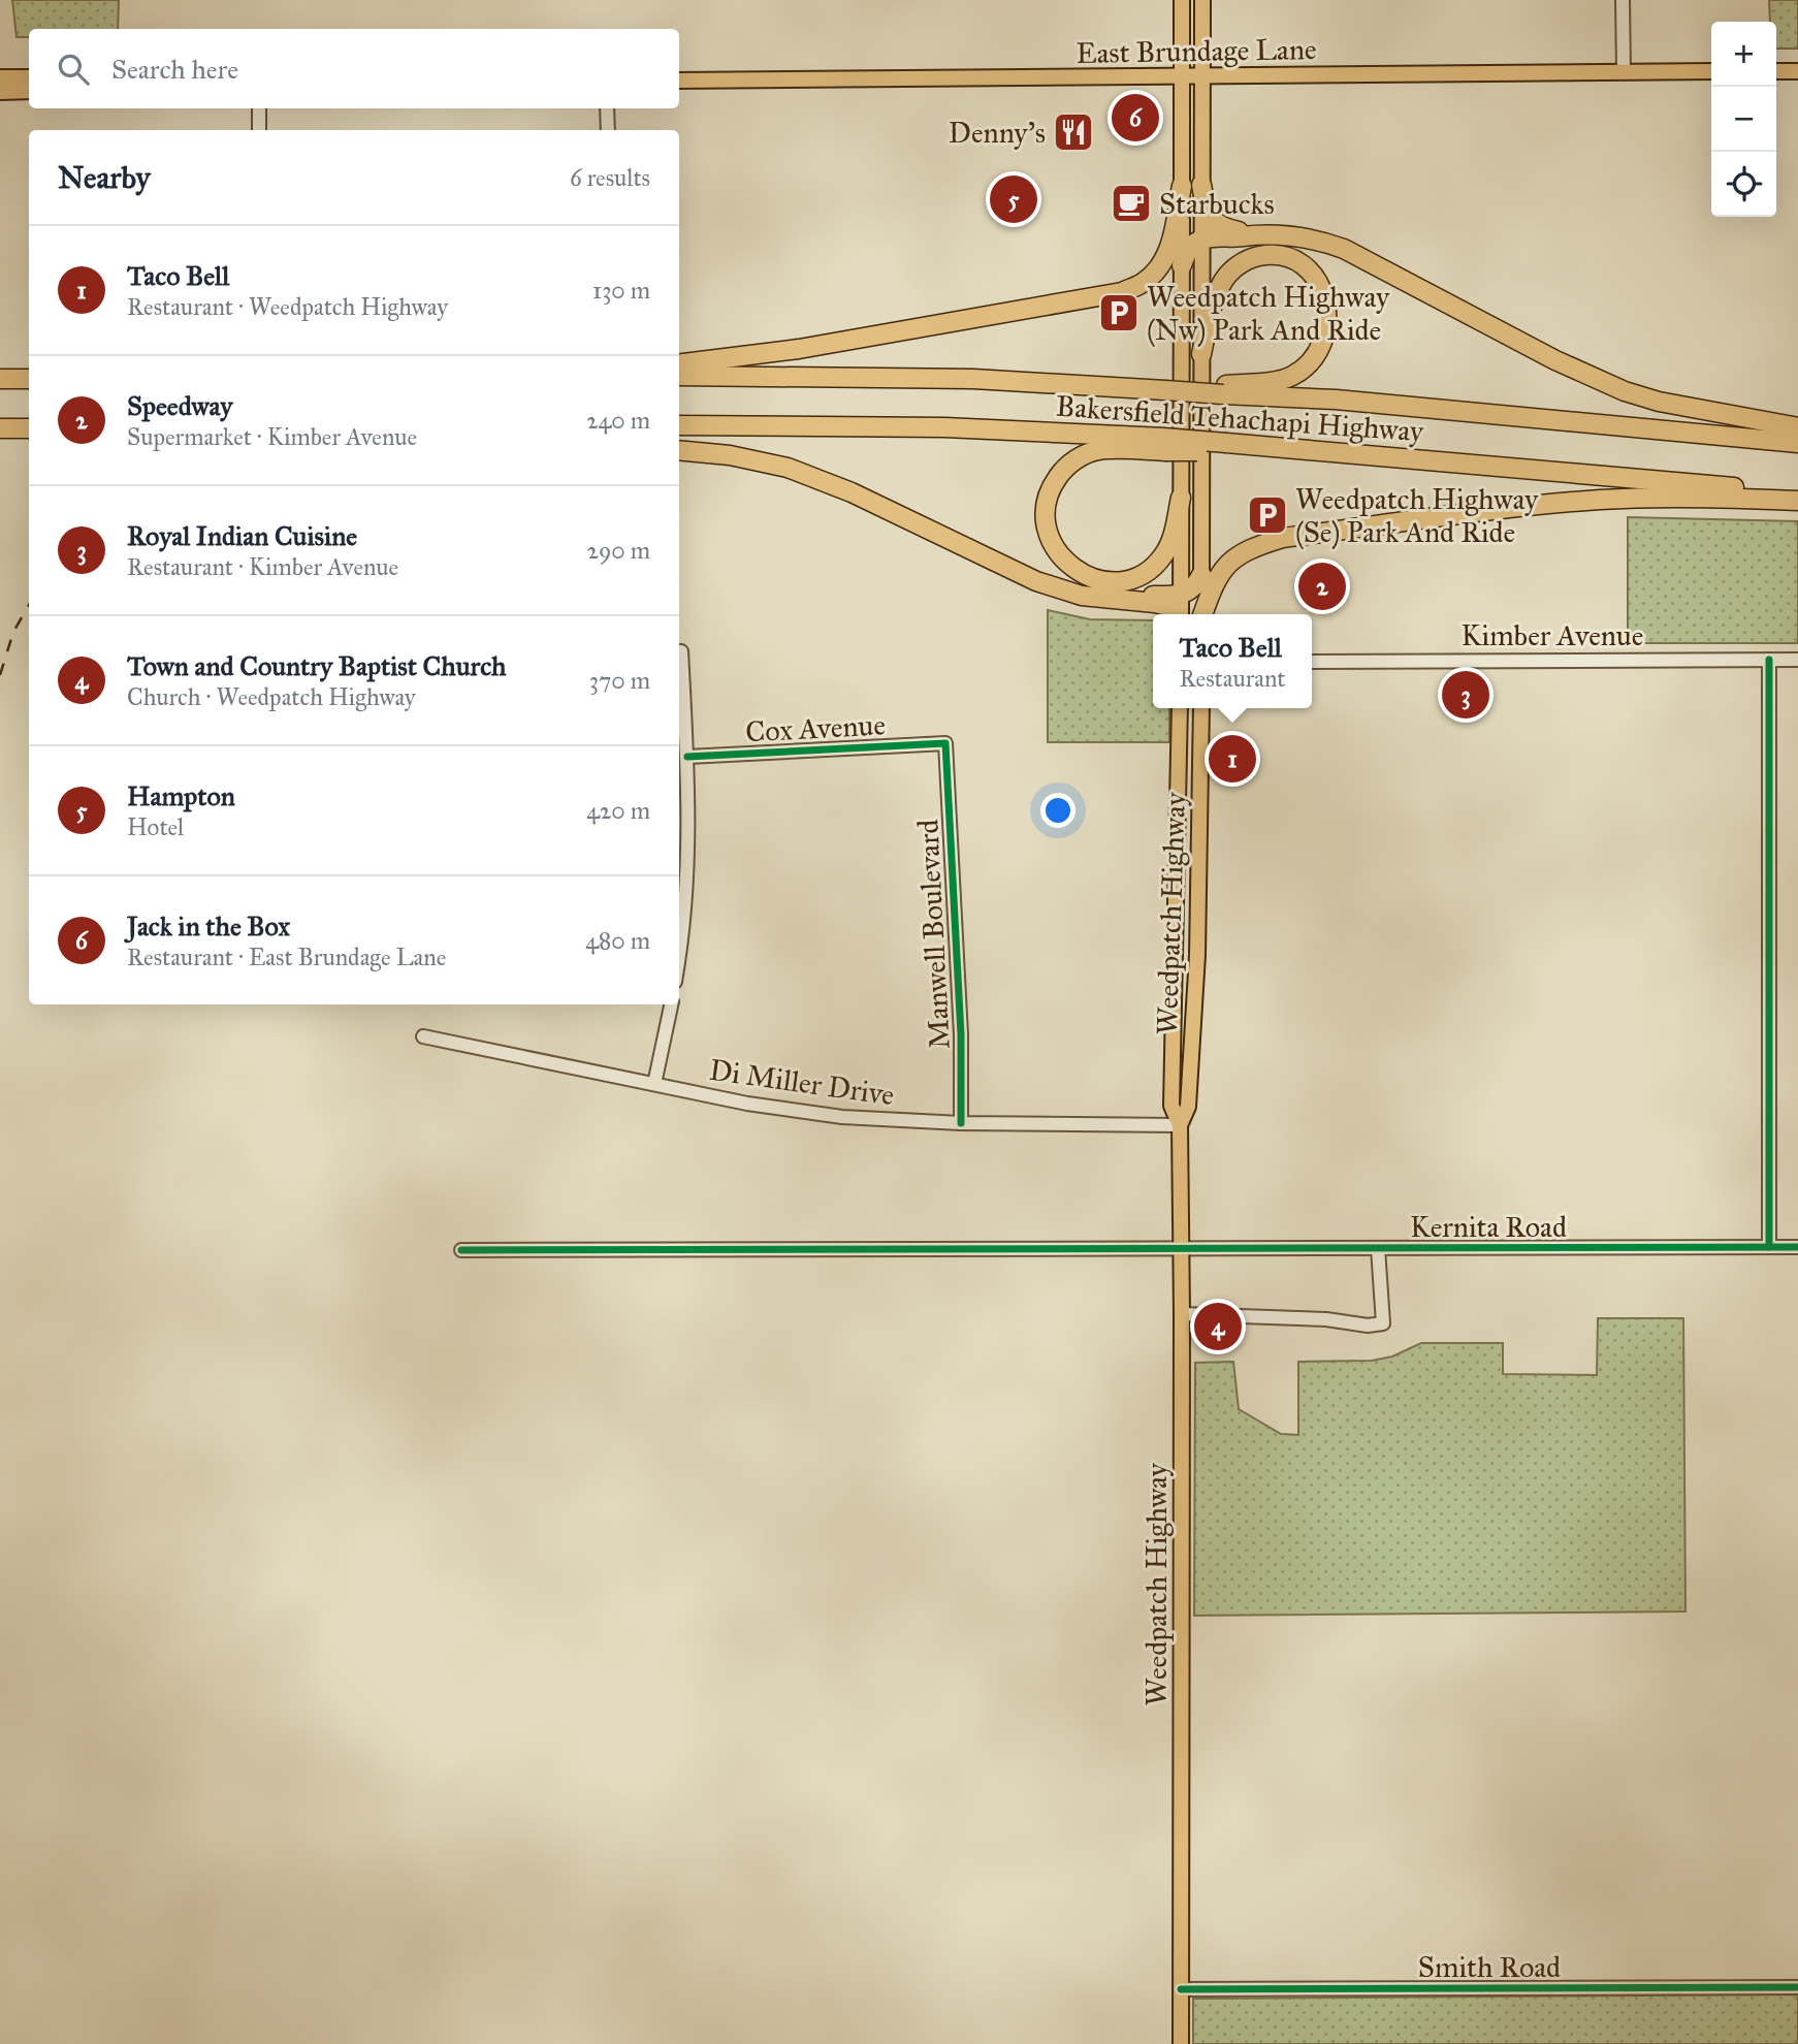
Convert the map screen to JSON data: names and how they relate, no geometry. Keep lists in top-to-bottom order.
{
  "streets": {
    "highway": ["Bakersfield Tehachapi Highway"],
    "main road": ["East Brundage Lane", "Weedpatch Highway"],
    "street": [
      "Kimber Avenue",
      "Cox Avenue",
      "Manwell Boulevard",
      "Di Miller Drive",
      "Kernita Road",
      "Smith Road"
    ]
  },
  "crossings": [
    ["Cox Avenue", "Manwell Boulevard"],
    ["Weedpatch Highway", "Di Miller Drive"],
    ["Weedpatch Highway", "Kernita Road"],
    ["Weedpatch Highway", "Smith Road"],
    ["Manwell Boulevard", "Di Miller Drive"]
  ],
  "places": {
    "restaurant": ["Denny's"],
    "cafe": ["Starbucks"],
    "parking": ["Weedpatch Highway (Nw) Park And Ride", "Weedpatch Highway (Se) Park And Ride"]
  },
  "page": {
    "map_buttons": ["+", "−"],
    "search": "Search here",
    "pins": [
      "6",
      "5",
      "2",
      "3",
      "1",
      "4"
    ],
    "heading": ["Nearby", "6 results"],
    "list": [
      {
        "mark": "1",
        "name": "Taco Bell",
        "note": "Restaurant · Weedpatch Highway",
        "value": "130 m"
      },
      {
        "mark": "2",
        "name": "Speedway",
        "note": "Supermarket · Kimber Avenue",
        "value": "240 m"
      },
      {
        "mark": "3",
        "name": "Royal Indian Cuisine",
        "note": "Restaurant · Kimber Avenue",
        "value": "290 m"
      },
      {
        "mark": "4",
        "name": "Town and Country Baptist Church",
        "note": "Church · Weedpatch Highway",
        "value": "370 m"
      },
      {
        "mark": "5",
        "name": "Hampton",
        "note": "Hotel",
        "value": "420 m"
      },
      {
        "mark": "6",
        "name": "Jack in the Box",
        "note": "Restaurant · East Brundage Lane",
        "value": "480 m"
      }
    ],
    "popup": ["Taco Bell", "Restaurant"]
  }
}
